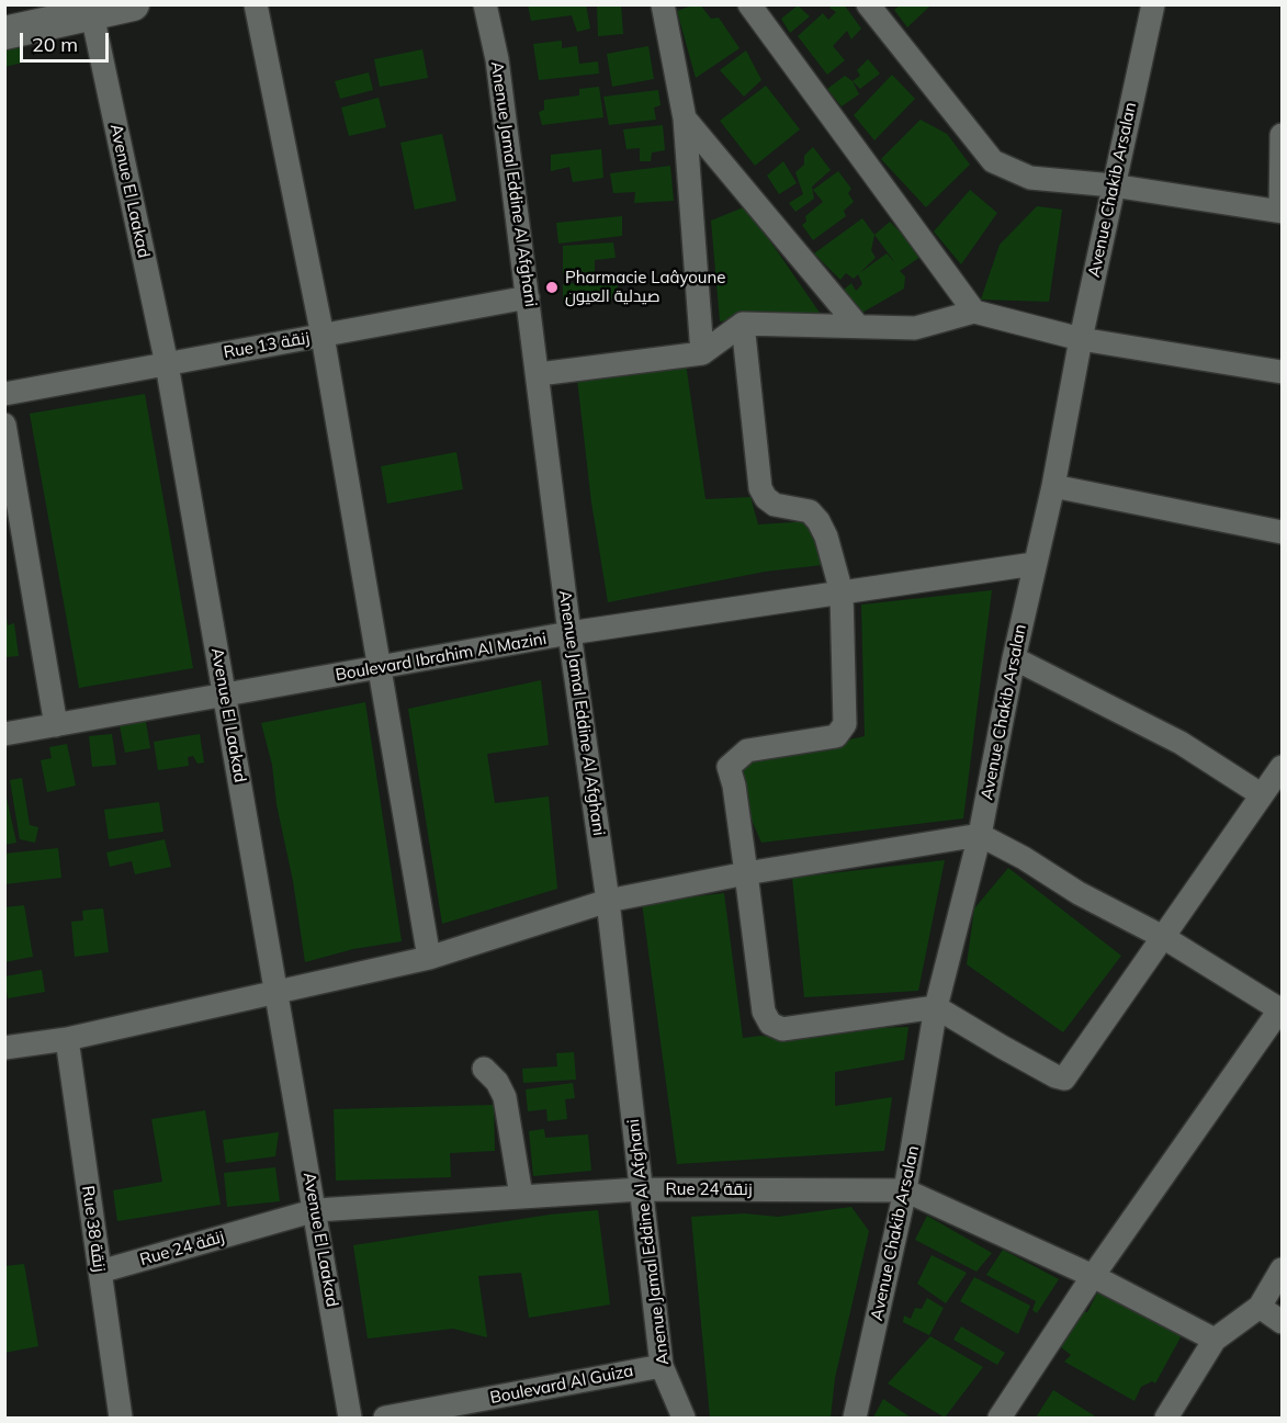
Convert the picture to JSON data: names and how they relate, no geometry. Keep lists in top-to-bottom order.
{
  "streets": {
    "street": [
      "Anenue Jamal Eddine Al Afghani",
      "Avenue Chakib Arsalan",
      "Avenue El Laakad",
      "Rue 13 زنقة",
      "Boulevard Ibrahim Al Mazini",
      "Rue 24 زنقة",
      "Rue 38 زنقة",
      "Boulevard Al Guiza"
    ]
  },
  "crossings": [
    ["Anenue Jamal Eddine Al Afghani", "Rue 13 زنقة"],
    ["Anenue Jamal Eddine Al Afghani", "Boulevard Ibrahim Al Mazini"],
    ["Anenue Jamal Eddine Al Afghani", "Rue 24 زنقة"],
    ["Anenue Jamal Eddine Al Afghani", "Boulevard Al Guiza"],
    ["Avenue Chakib Arsalan", "Boulevard Ibrahim Al Mazini"],
    ["Avenue Chakib Arsalan", "Rue 24 زنقة"],
    ["Avenue El Laakad", "Rue 13 زنقة"],
    ["Avenue El Laakad", "Boulevard Ibrahim Al Mazini"],
    ["Avenue El Laakad", "Rue 24 زنقة"],
    ["Rue 24 زنقة", "Rue 38 زنقة"]
  ],
  "places": ["Pharmacie Laâyoune صيدلية العيون"],
  "scale_bar": "20 m"
}
